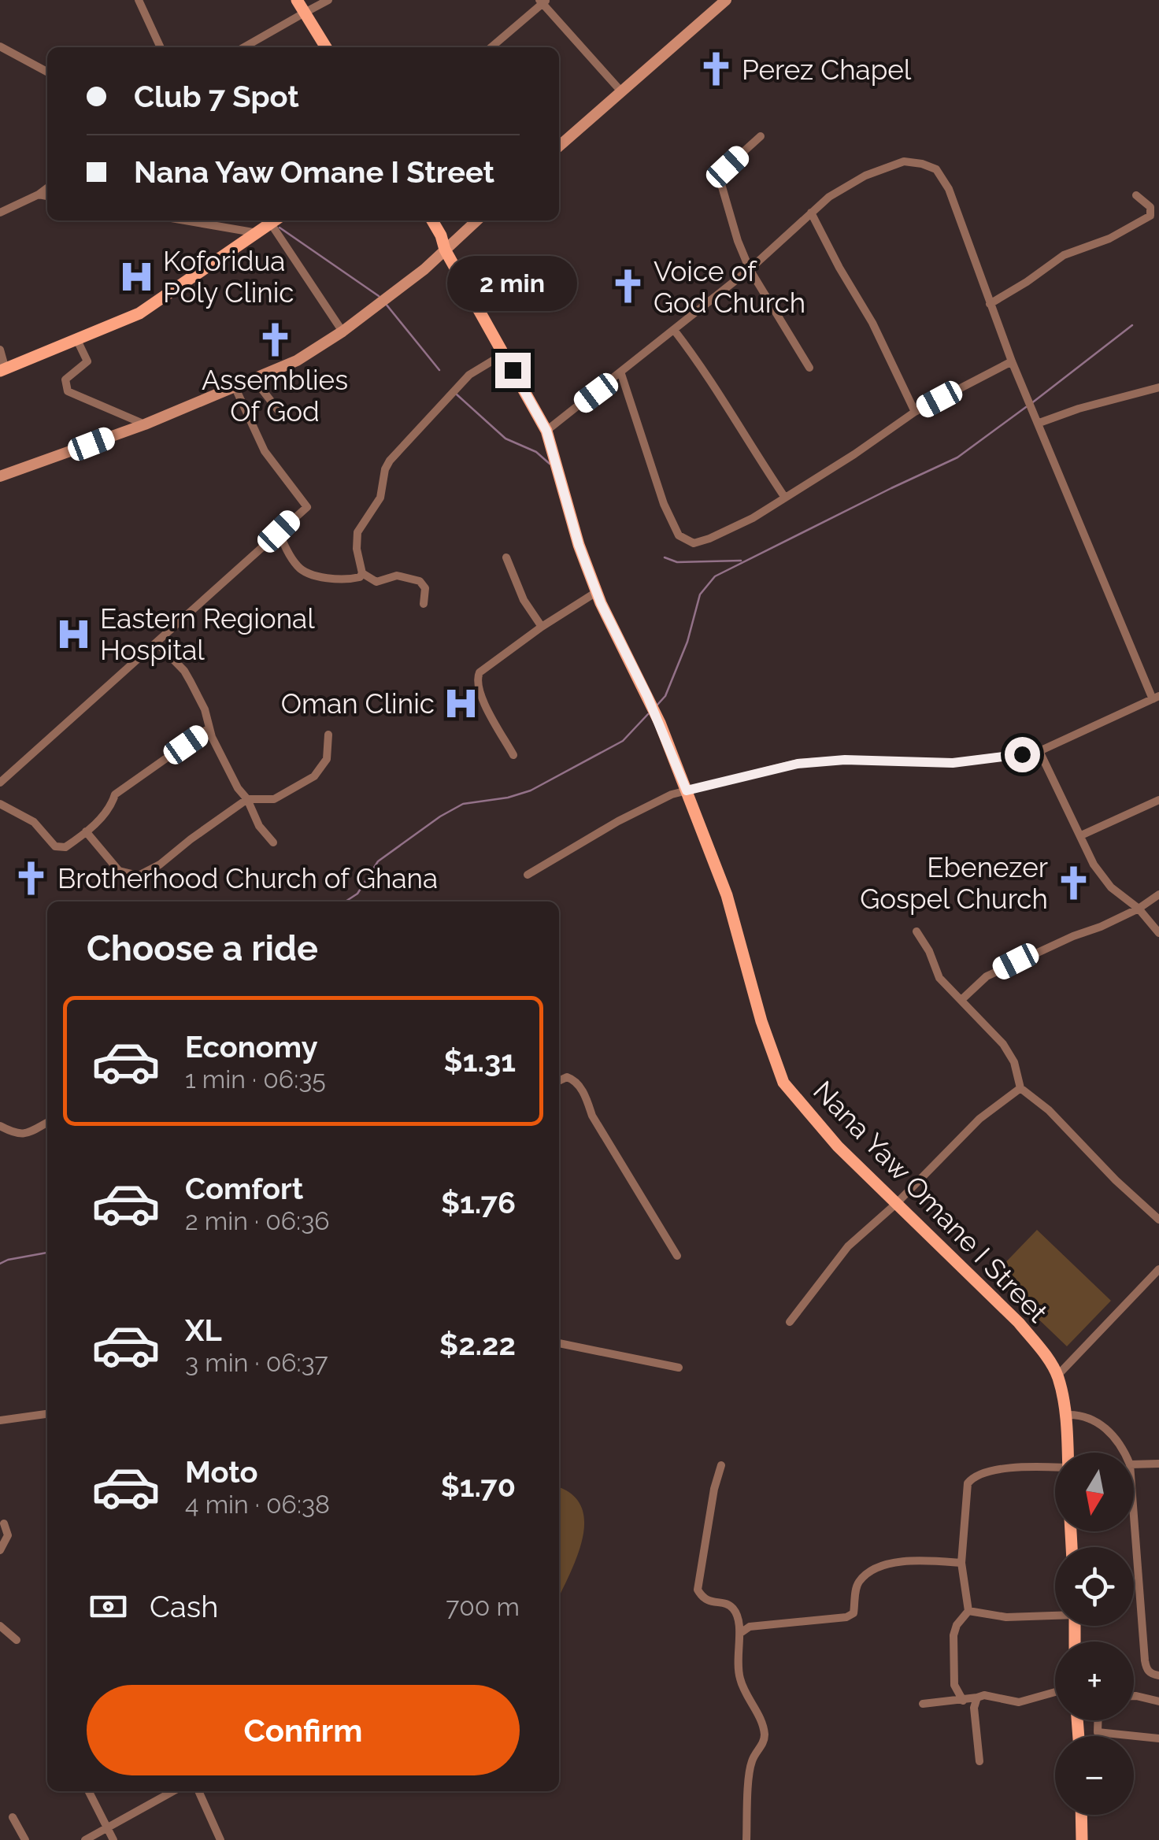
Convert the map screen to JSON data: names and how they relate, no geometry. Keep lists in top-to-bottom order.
{
  "streets": {
    "main road": ["Nana Yaw Omane I Street"]
  },
  "places": {
    "church": [
      "Perez Chapel",
      "Voice of God Church",
      "Assemblies Of God",
      "Brotherhood Church of Ghana",
      "Ebenezer Gospel Church"
    ],
    "hospital": ["Koforidua Poly Clinic", "Eastern Regional Hospital", "Oman Clinic"]
  },
  "north": "bottom",
  "page": {
    "banner": ["Club 7 Spot", "Nana Yaw Omane I Street"],
    "bubble": "2 min",
    "heading": "Choose a ride",
    "list": [
      {
        "name": "Economy",
        "note": "1 min · 06:35",
        "value": "$1.31"
      },
      {
        "name": "Comfort",
        "note": "2 min · 06:36",
        "value": "$1.76"
      },
      {
        "name": "XL",
        "note": "3 min · 06:37",
        "value": "$2.22"
      },
      {
        "name": "Moto",
        "note": "4 min · 06:38",
        "value": "$1.70"
      }
    ],
    "map_buttons": ["+", "−"],
    "pay": ["Cash", "700 m"],
    "buttons": "Confirm"
  }
}
